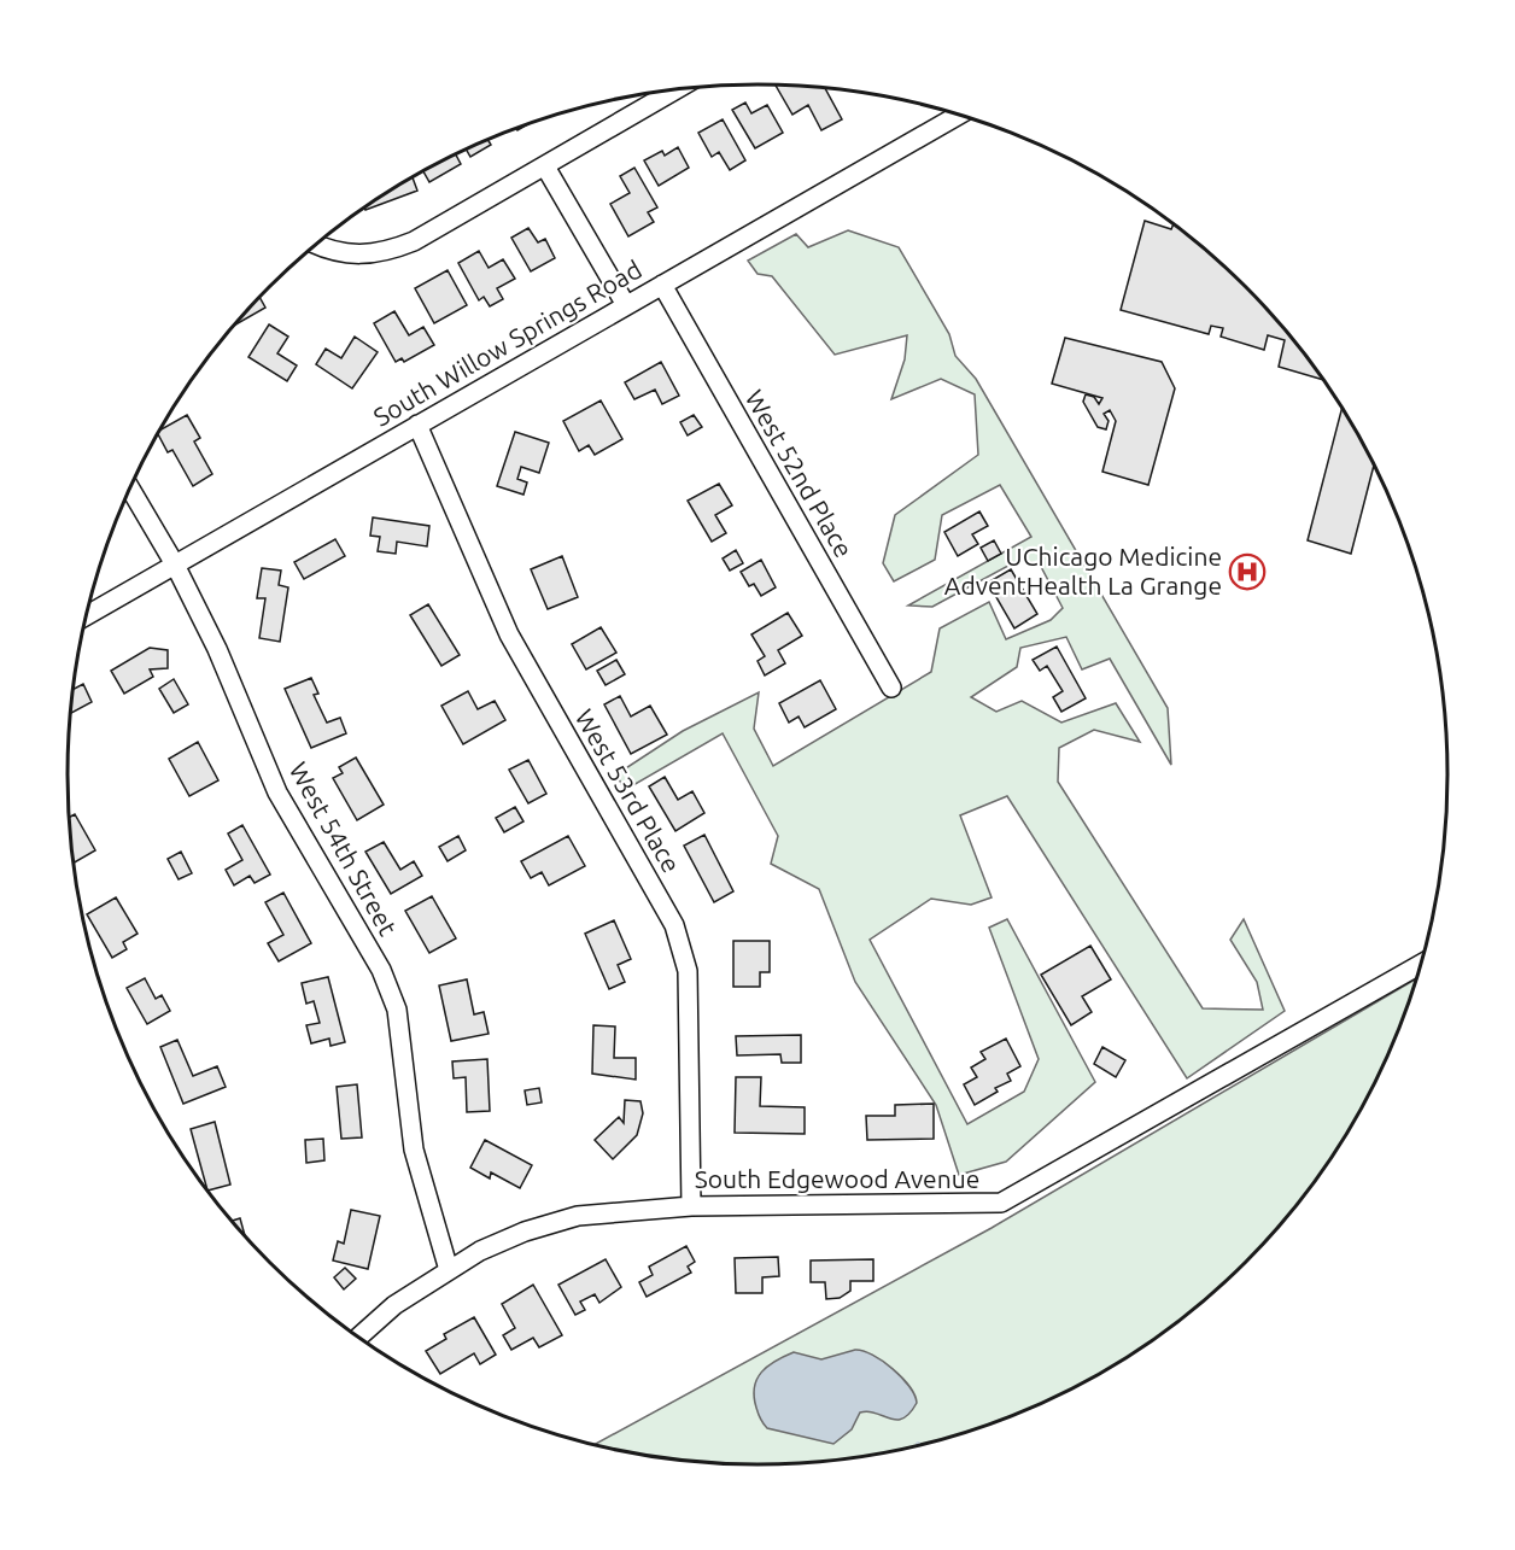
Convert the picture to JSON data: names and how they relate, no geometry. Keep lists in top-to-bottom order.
{
  "streets": {
    "street": [
      "South Willow Springs Road",
      "West 52nd Place",
      "West 53rd Place",
      "West 54th Street",
      "South Edgewood Avenue"
    ]
  },
  "crossings": [
    ["South Willow Springs Road", "West 52nd Place"],
    ["South Willow Springs Road", "West 53rd Place"],
    ["South Willow Springs Road", "West 54th Street"],
    ["West 53rd Place", "South Edgewood Avenue"],
    ["West 54th Street", "South Edgewood Avenue"]
  ],
  "places": {
    "hospital": ["UChicago Medicine AdventHealth La Grange"]
  }
}
